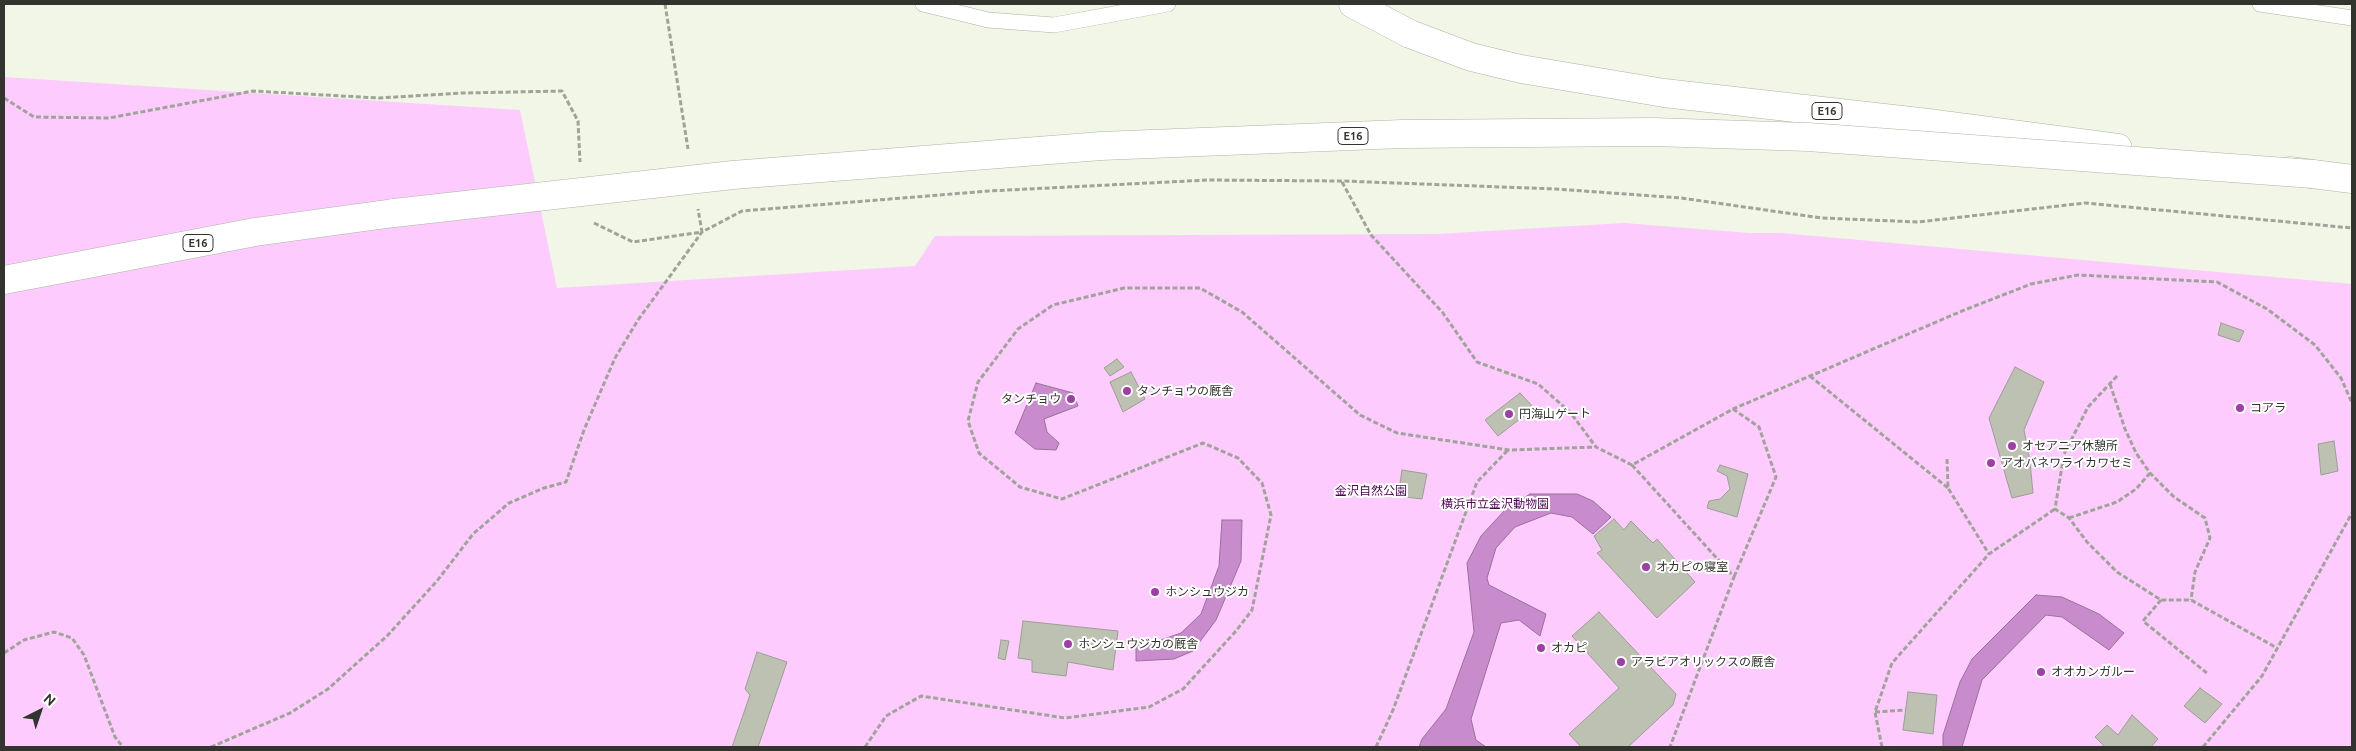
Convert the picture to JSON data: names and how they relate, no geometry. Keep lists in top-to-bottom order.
{
  "streets": {
    "highway": ["E16"]
  },
  "parks": ["金沢自然公園", "横浜市立金沢動物園"],
  "places": [
    "タンチョウの厩舎",
    "タンチョウ",
    "コアラ",
    "円海山ゲート",
    "オセアニア休憩所",
    "アオバネワライカワセミ",
    "オカピの寝室",
    "ホンシュウジカ",
    "ホンシュウジカの厩舎",
    "オカピ",
    "アラビアオリックスの厩舎",
    "オオカンガルー"
  ],
  "north": "top right"
}
